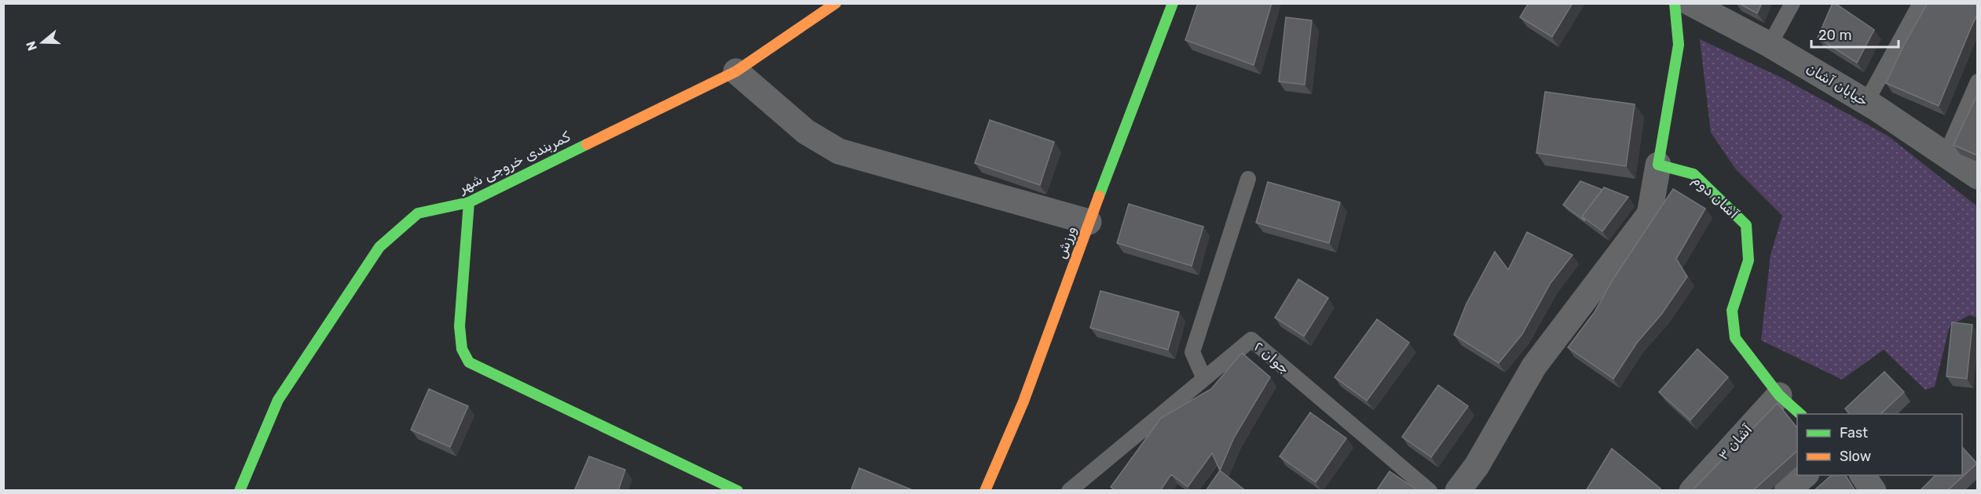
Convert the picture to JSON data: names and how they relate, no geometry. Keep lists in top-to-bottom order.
{
  "streets": {
    "street": [
      "خیابان آشان",
      "کمربندی خروجی شهر",
      "آشان دوم",
      "ورزش",
      "آشان ۳"
    ],
    "lane": ["جوان ۲"]
  },
  "crossings": [
    ["آشان دوم", "آشان ۳"]
  ],
  "legend": ["Fast", "Slow"],
  "scale_bar": "20 m",
  "north": "left"
}
